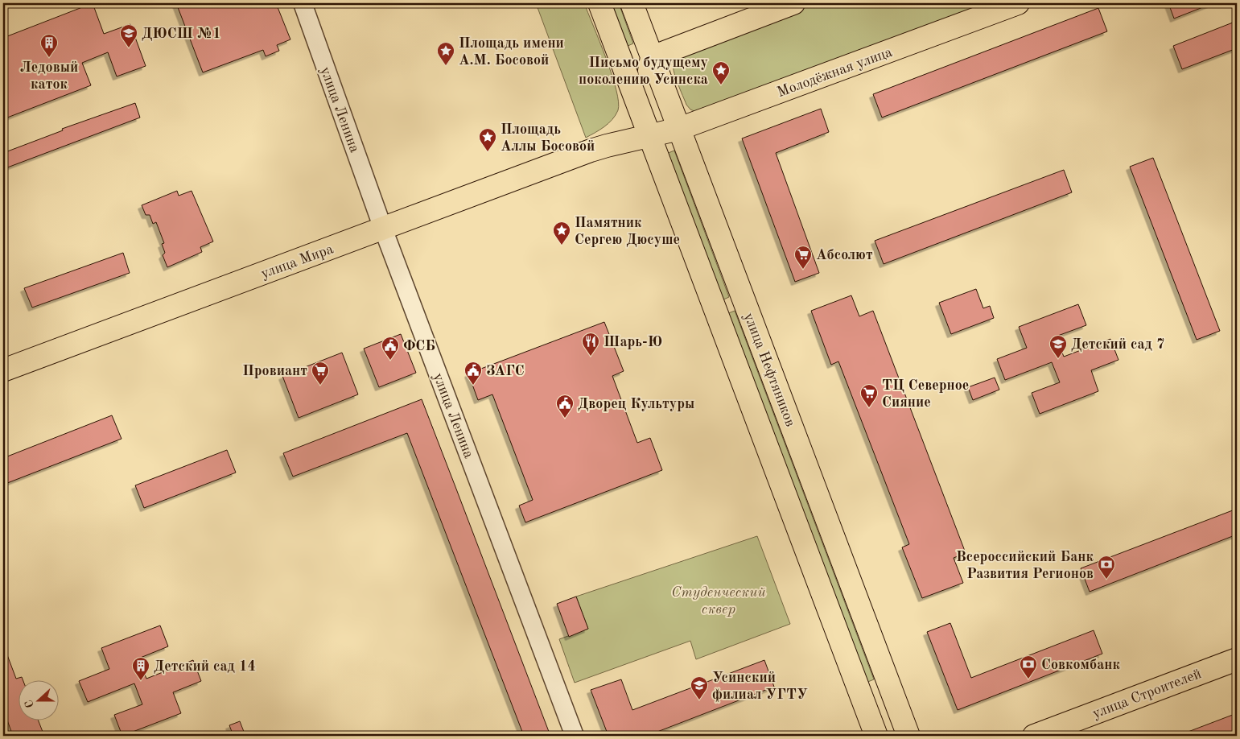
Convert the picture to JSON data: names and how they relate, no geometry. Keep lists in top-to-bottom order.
{
  "streets": {
    "main road": [
      "Молодёжная улица",
      "улица Мира",
      "улица Нефтяников",
      "улица Строителей"
    ],
    "street": ["улица Ленина"]
  },
  "crossings": [
    ["Молодёжная улица", "улица Мира"],
    ["Молодёжная улица", "улица Нефтяников"],
    ["улица Ленина", "улица Мира"]
  ],
  "parks": ["Студенческий сквер"],
  "places": {
    "school or university": ["ДЮСШ №1", "Детский сад 7", "Усинский филиал УГТУ"],
    "building": ["Ледовый каток", "Детский сад 14"],
    "place": [
      "Площадь имени А.М. Босовой",
      "Письмо будущему поколению Усинска",
      "Площадь Аллы Босовой",
      "Памятник Сергею Дюсуше"
    ],
    "supermarket": ["Абсолют", "Провиант", "ТЦ Северное Сияние"],
    "restaurant": ["Шарь-Ю"],
    "public building": ["ФСБ", "ЗАГС", "Дворец Культуры"],
    "bank": ["Всероссийский Банк Развития Регионов", "Совкомбанк"]
  },
  "north": "left"
}
